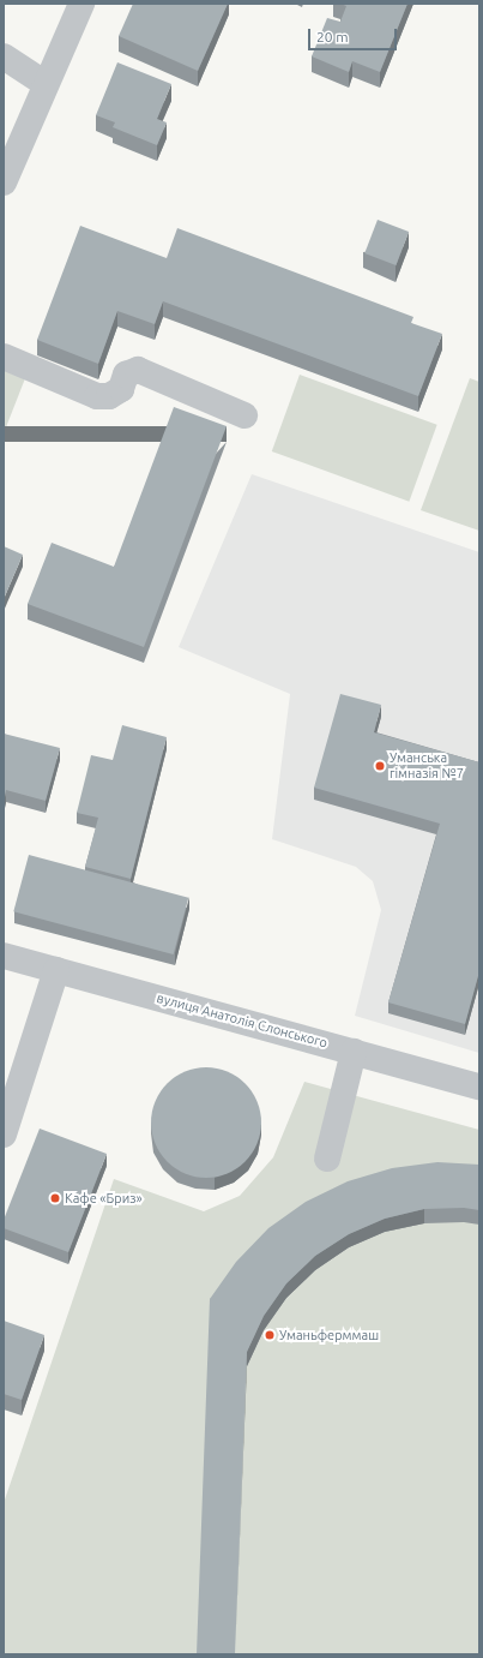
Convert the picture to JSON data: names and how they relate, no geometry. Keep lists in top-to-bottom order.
{
  "streets": {
    "street": ["вулиця Анатолія Слонського"]
  },
  "places": ["Уманська гімназія №7", "Кафе «Бриз»", "Уманьферммаш"],
  "scale_bar": "20 m"
}
